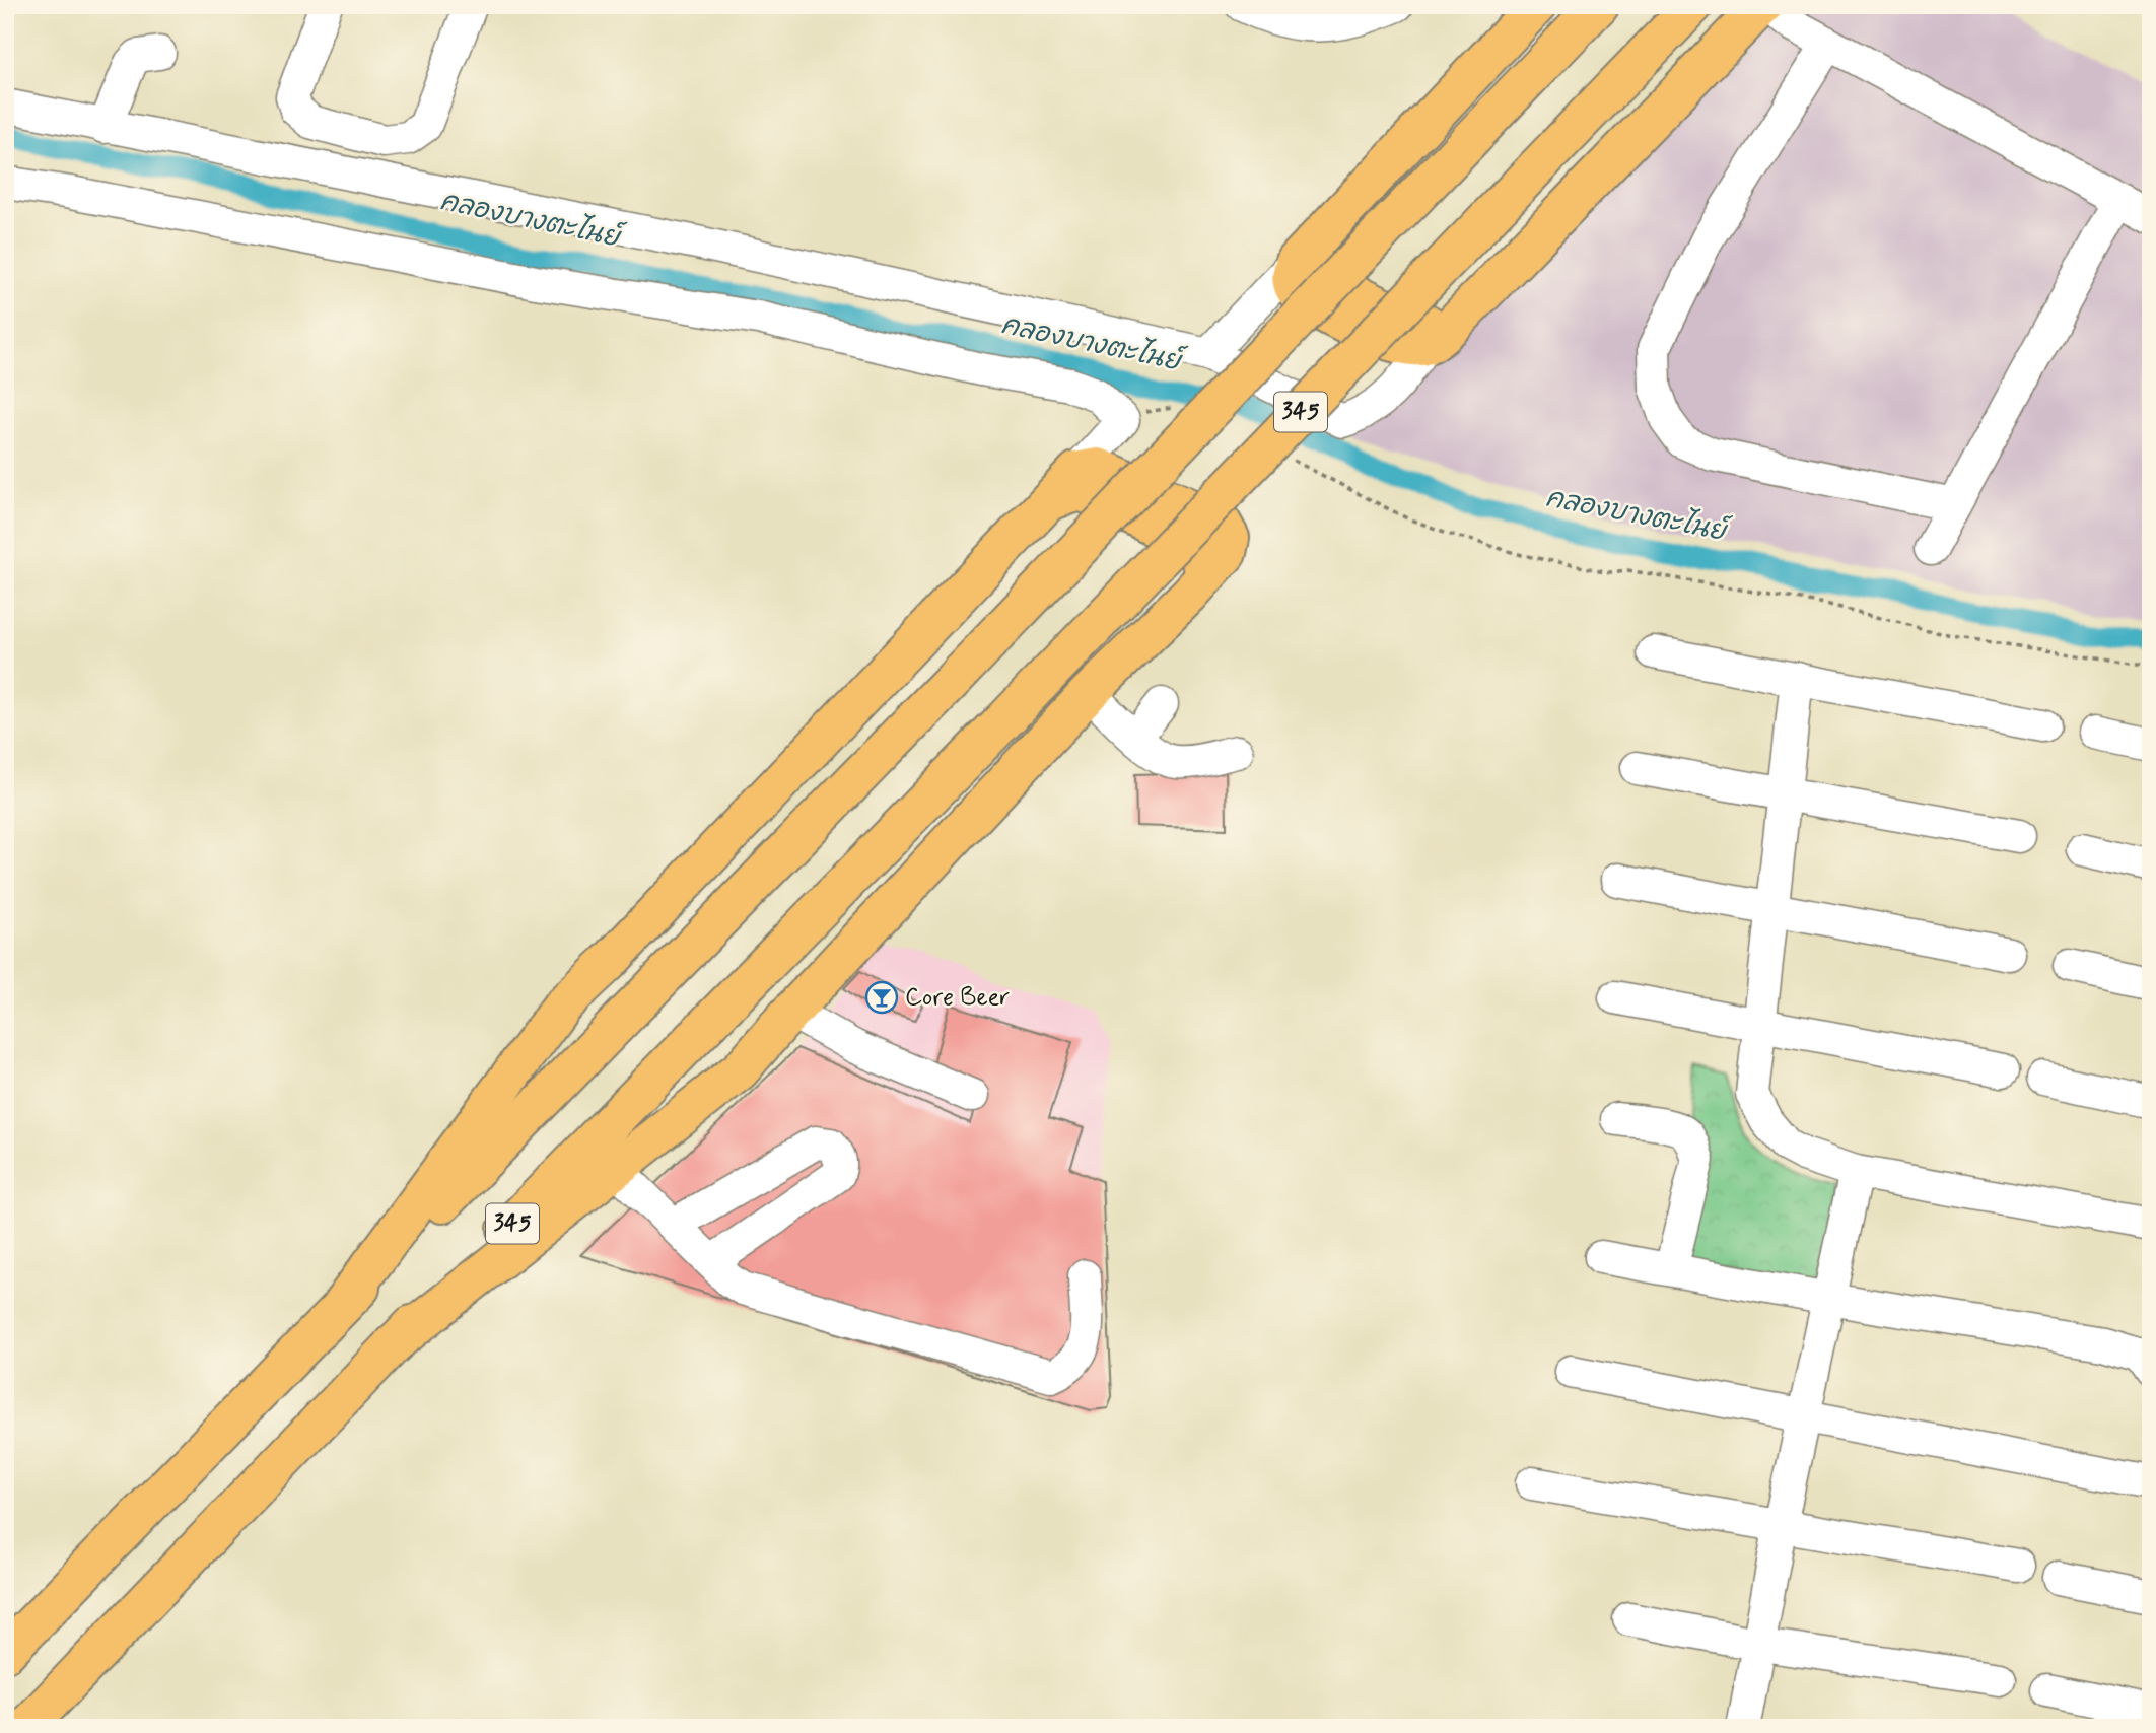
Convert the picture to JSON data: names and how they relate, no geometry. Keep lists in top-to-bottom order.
{
  "streets": {
    "main road": ["345"]
  },
  "water": ["คลองบางตะไนย์"],
  "places": {
    "bar": ["Core Beer"]
  }
}
